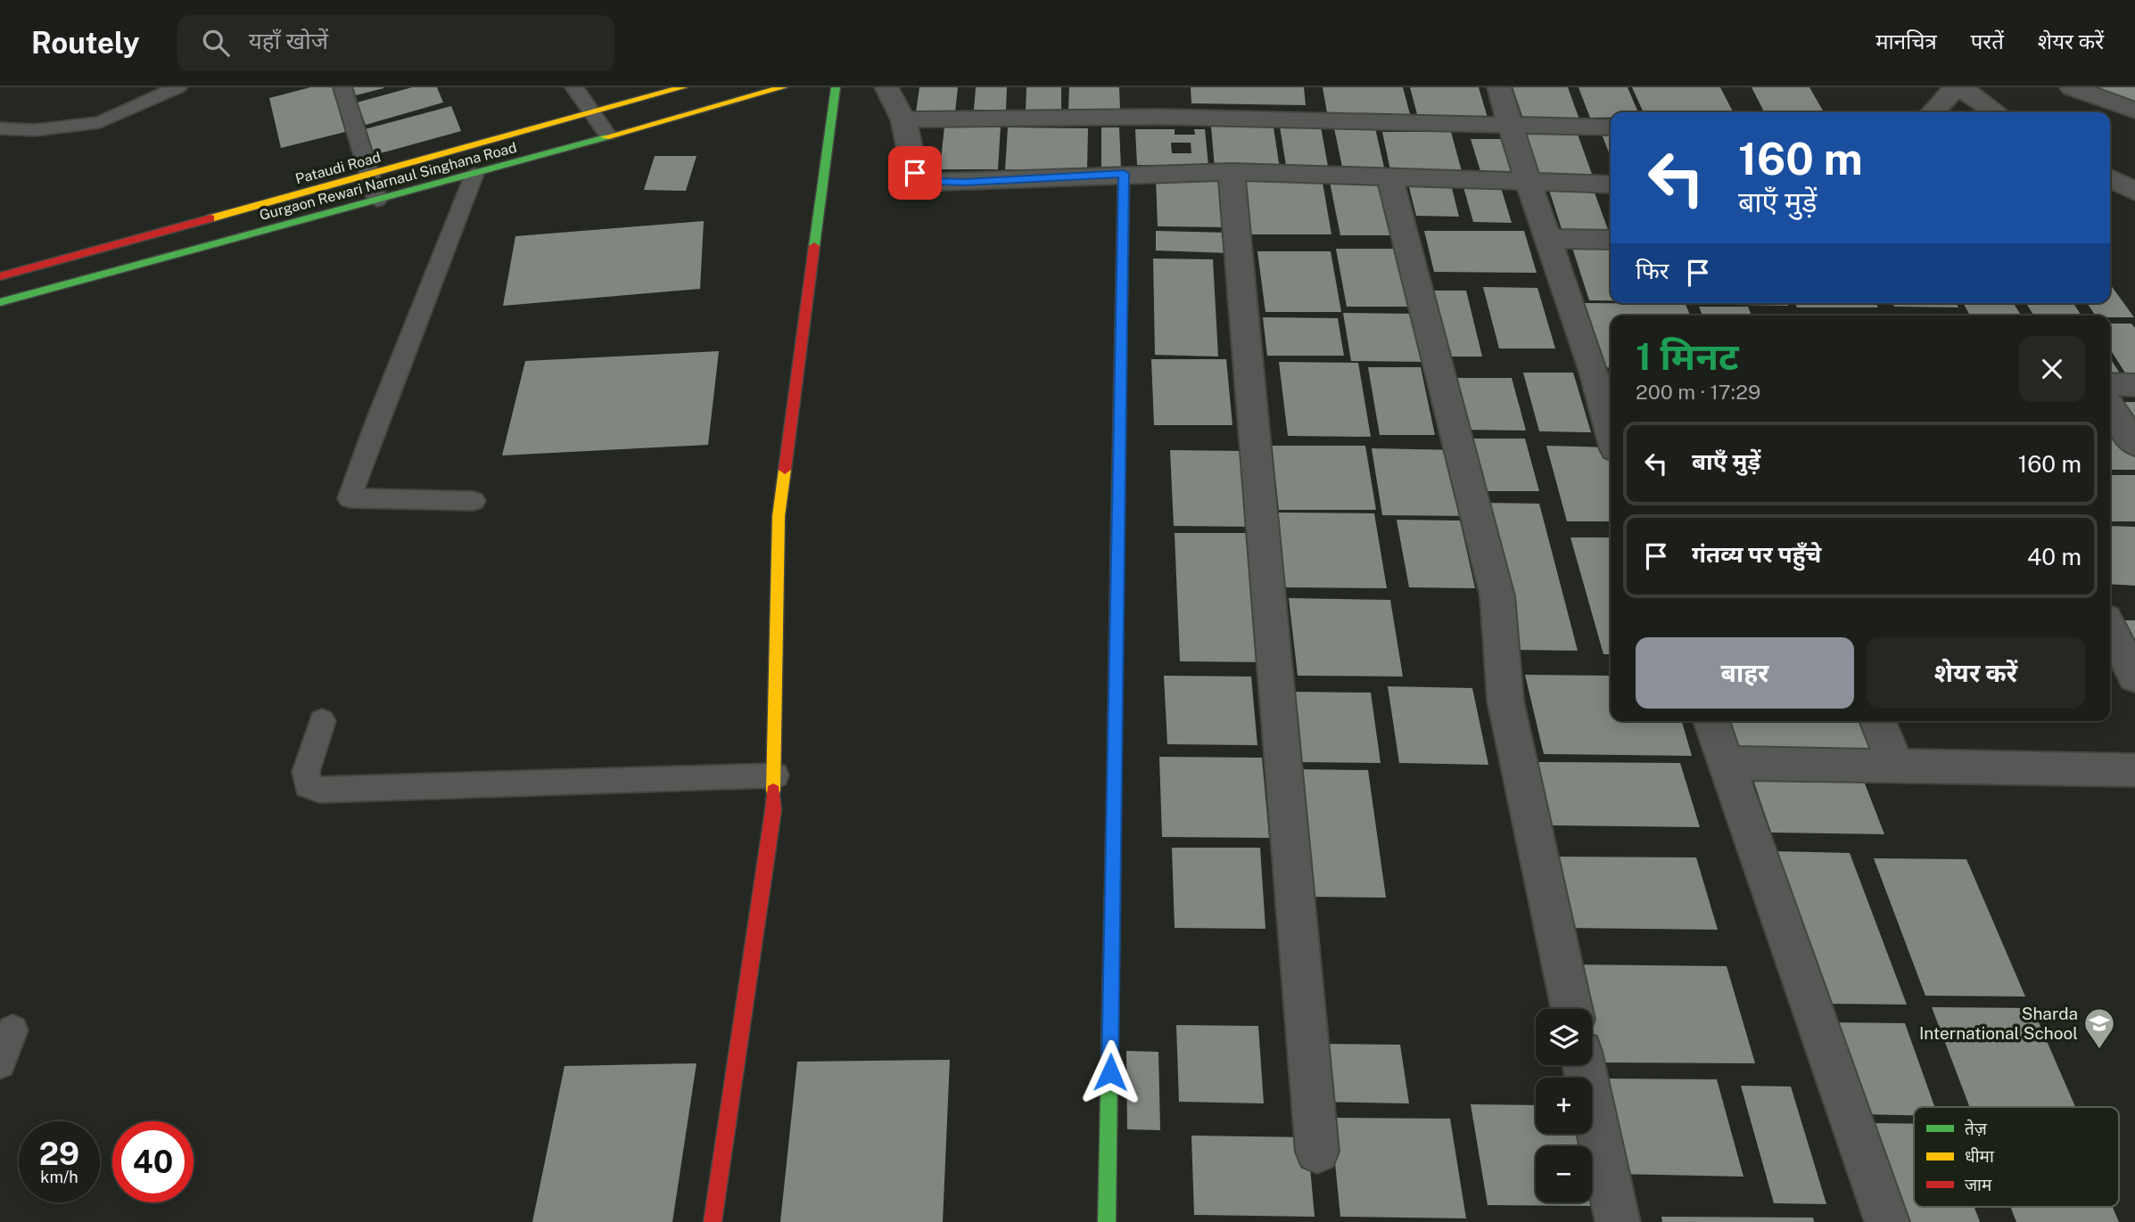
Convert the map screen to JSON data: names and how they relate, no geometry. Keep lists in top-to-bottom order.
{
  "streets": {
    "street": ["Pataudi Road", "Gurgaon Rewari Narnaul Singhana Road"]
  },
  "places": {
    "school or university": ["Sharda International School"]
  },
  "legend": ["तेज़", "धीमा", "जाम"],
  "page": {
    "header": "Routely",
    "search": "यहाँ खोजें",
    "nav": ["मानचित्र", "परतें", "शेयर करें"],
    "turn": ["160 m", "बाएँ मुड़ें"],
    "then": "फिर",
    "heading": ["1 मिनट", "200 m · 17:29"],
    "list": [
      {
        "name": "बाएँ मुड़ें",
        "value": "160 m"
      },
      {
        "name": "गंतव्य पर पहुँचे",
        "value": "40 m"
      }
    ],
    "buttons": ["बाहर", "शेयर करें"],
    "map_buttons": ["+", "−"],
    "speed": "29 km/h",
    "limit": "40"
  }
}
